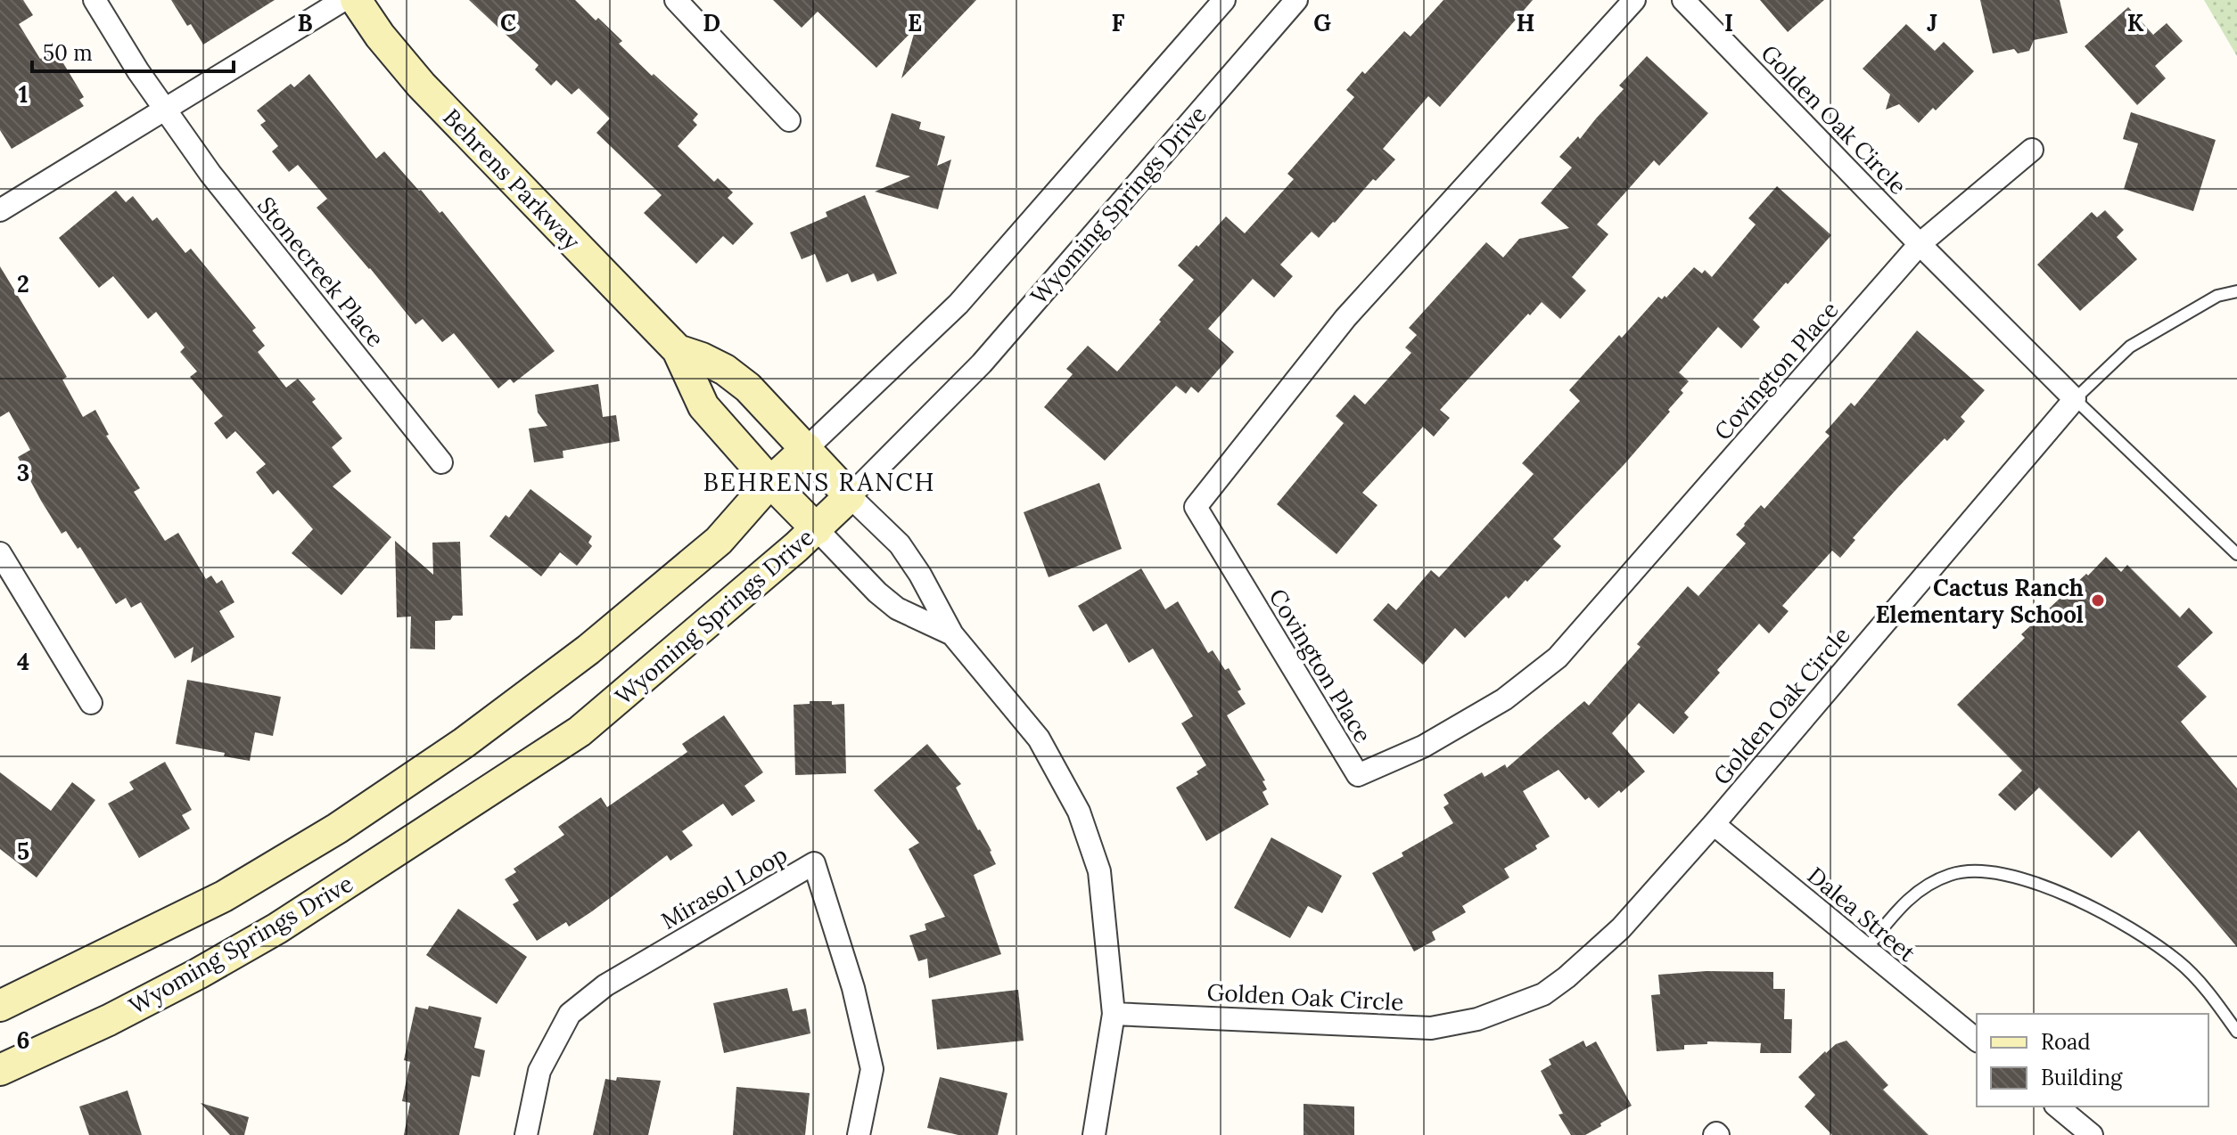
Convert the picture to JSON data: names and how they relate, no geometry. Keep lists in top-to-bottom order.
{
  "streets": {
    "street": [
      "Golden Oak Circle",
      "Behrens Parkway",
      "Wyoming Springs Drive",
      "Stonecreek Place",
      "Covington Place",
      "Mirasol Loop",
      "Dalea Street"
    ]
  },
  "crossings": [
    ["Golden Oak Circle", "Behrens Parkway"],
    ["Golden Oak Circle", "Covington Place"],
    ["Golden Oak Circle", "Dalea Street"],
    ["Behrens Parkway", "Wyoming Springs Drive"]
  ],
  "districts": ["BEHRENS RANCH"],
  "places": ["Cactus Ranch Elementary School"],
  "legend": ["Road", "Building"],
  "scale_bar": "50 m",
  "grid": {
    "columns": [
      "B",
      "C",
      "D",
      "E",
      "F",
      "G",
      "H",
      "I",
      "J",
      "K"
    ],
    "rows": [
      "1",
      "2",
      "3",
      "4",
      "5",
      "6"
    ]
  }
}
